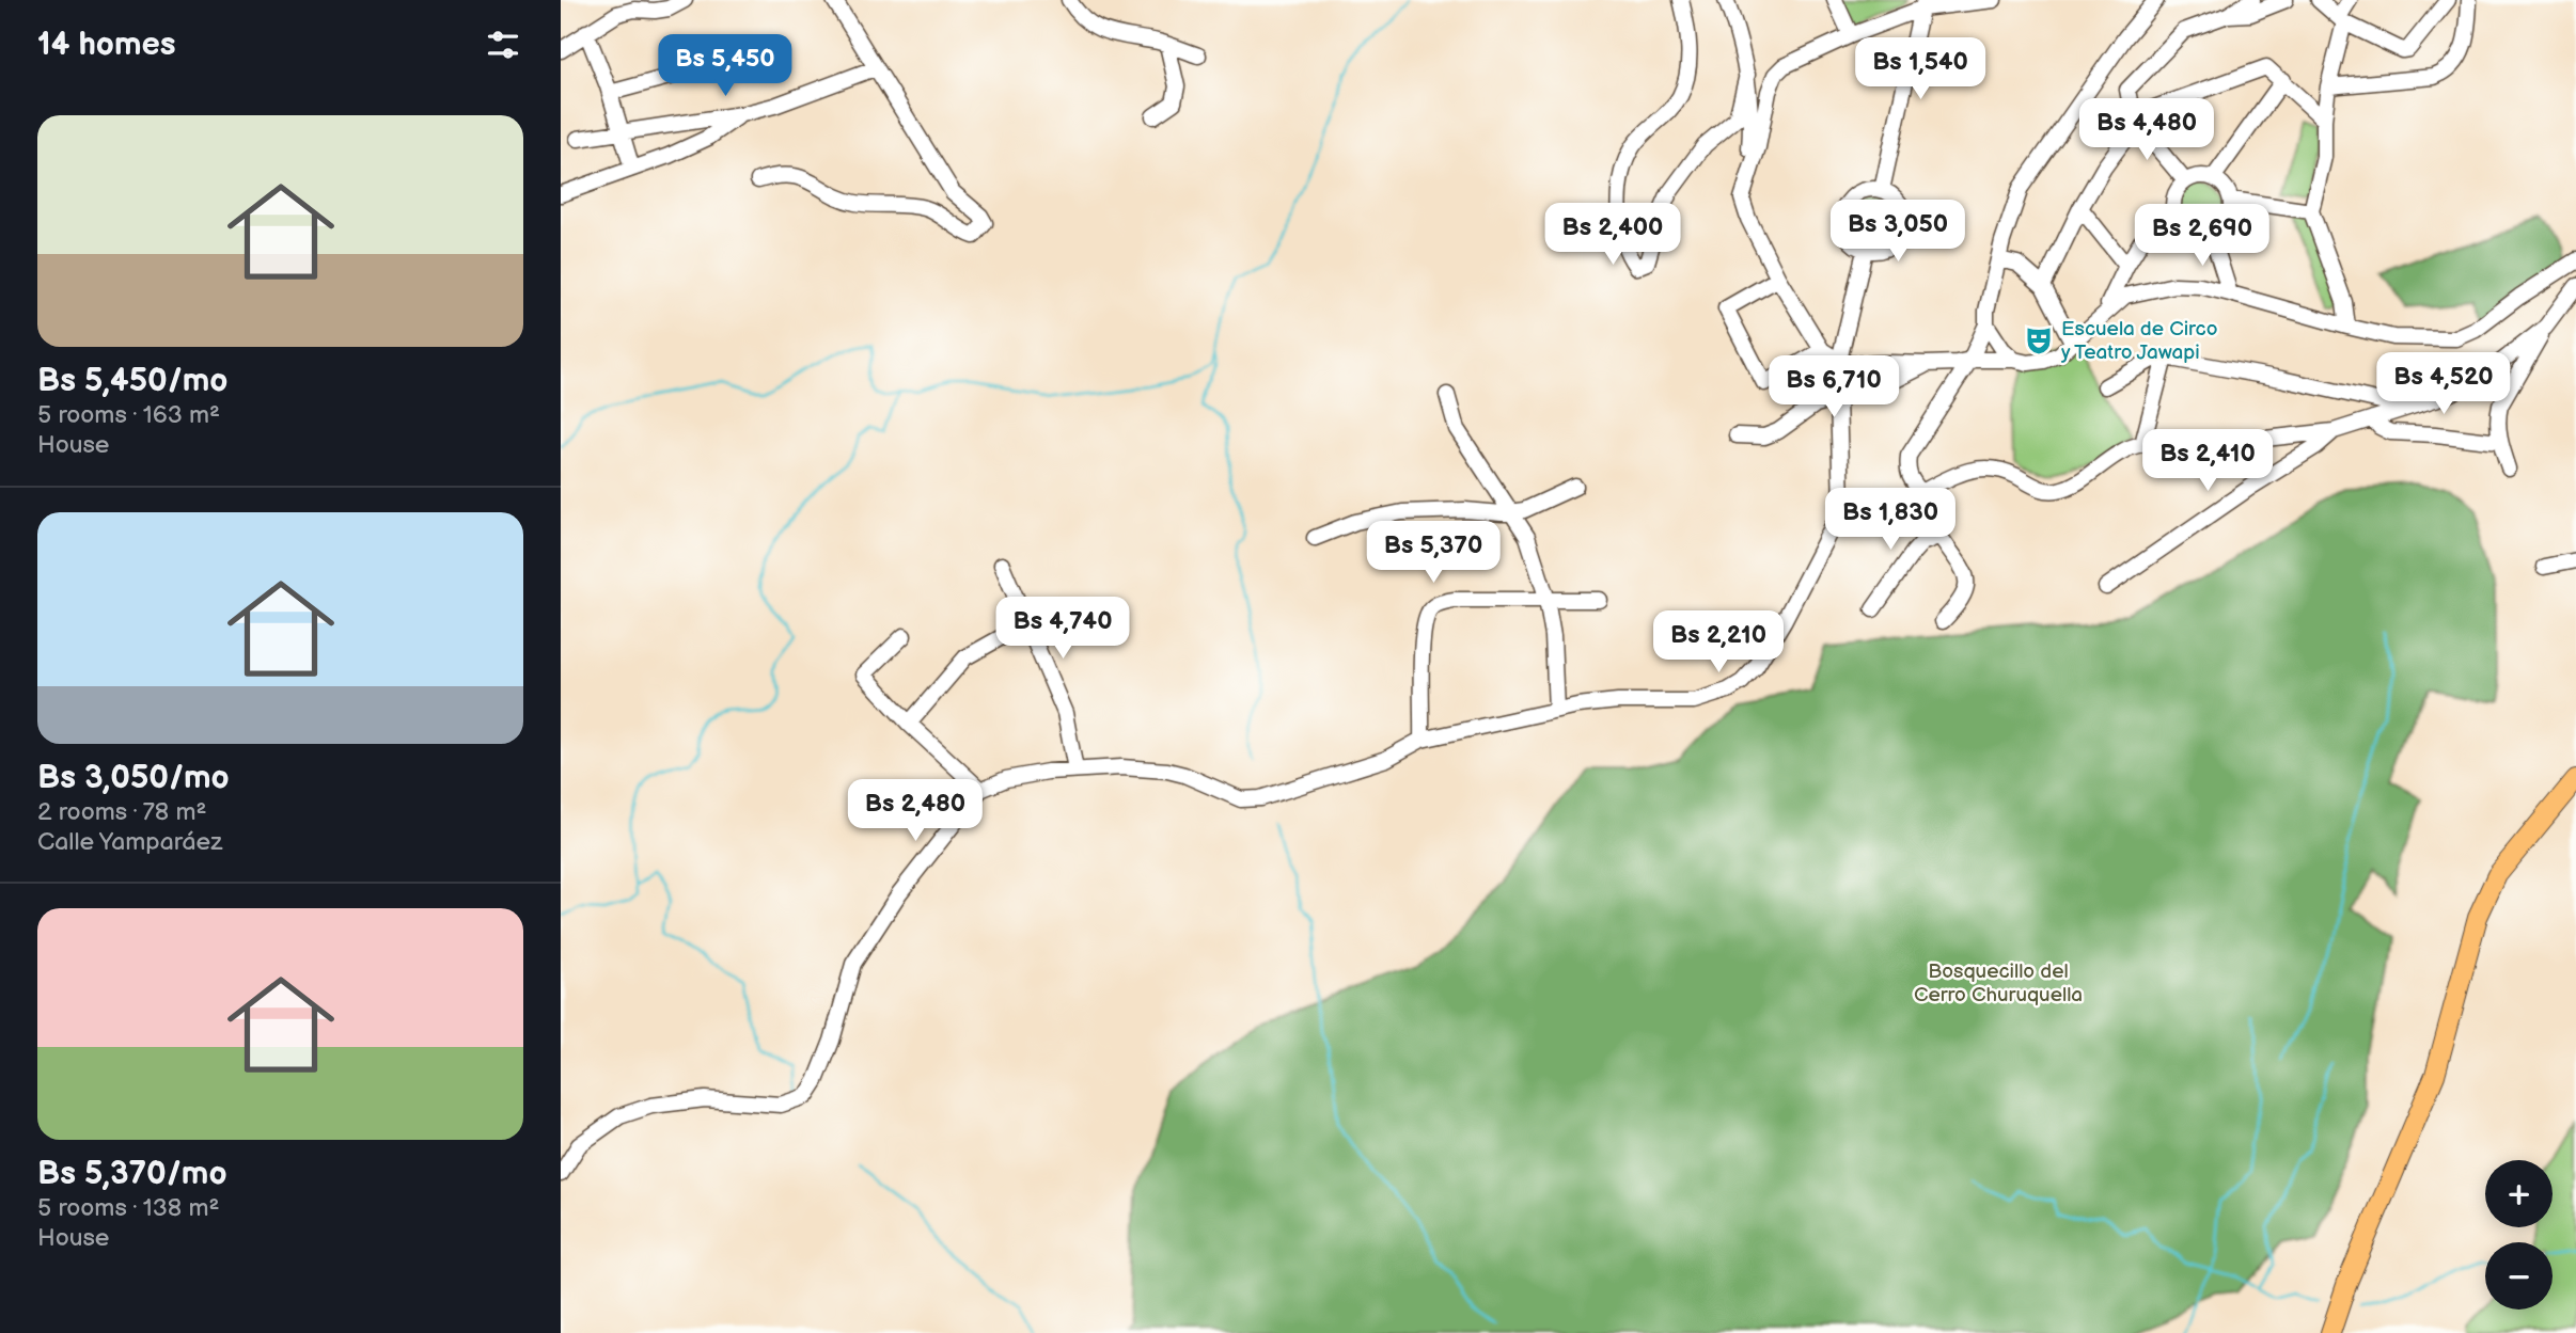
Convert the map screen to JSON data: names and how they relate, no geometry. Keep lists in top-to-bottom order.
{
  "parks": ["Bosquecillo del Cerro Churuquella"],
  "places": {
    "theatre": ["Escuela de Circo y Teatro Jawapi"]
  },
  "page": {
    "heading": "14 homes",
    "price": [
      "Bs 5,450",
      "Bs 1,540",
      "Bs 4,480",
      "Bs 3,050",
      "Bs 2,400",
      "Bs 2,690",
      "Bs 4,520",
      "Bs 6,710",
      "Bs 2,410",
      "Bs 1,830",
      "Bs 5,370",
      "Bs 4,740",
      "Bs 2,210",
      "Bs 2,480"
    ],
    "list": [
      {
        "name": "Bs 5,450/mo",
        "note": "5 rooms · 163 m² · House"
      },
      {
        "name": "Bs 3,050/mo",
        "note": "2 rooms · 78 m² · Calle Yamparáez"
      },
      {
        "name": "Bs 5,370/mo",
        "note": "5 rooms · 138 m² · House"
      }
    ],
    "map_buttons": ["+", "−"]
  }
}
